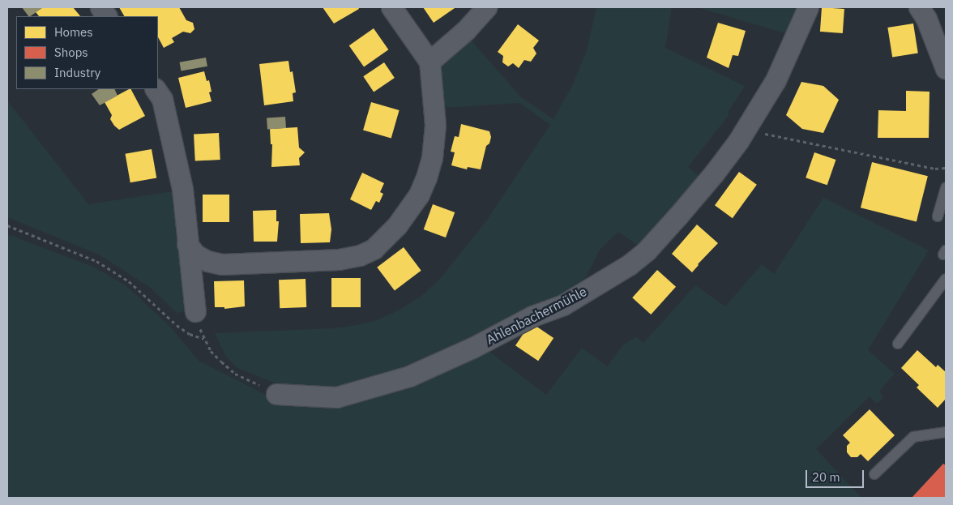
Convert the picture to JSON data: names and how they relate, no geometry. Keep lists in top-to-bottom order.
{
  "streets": {
    "street": ["Ahlenbachermühle"]
  },
  "legend": ["Homes", "Shops", "Industry"],
  "scale_bar": "20 m"
}
